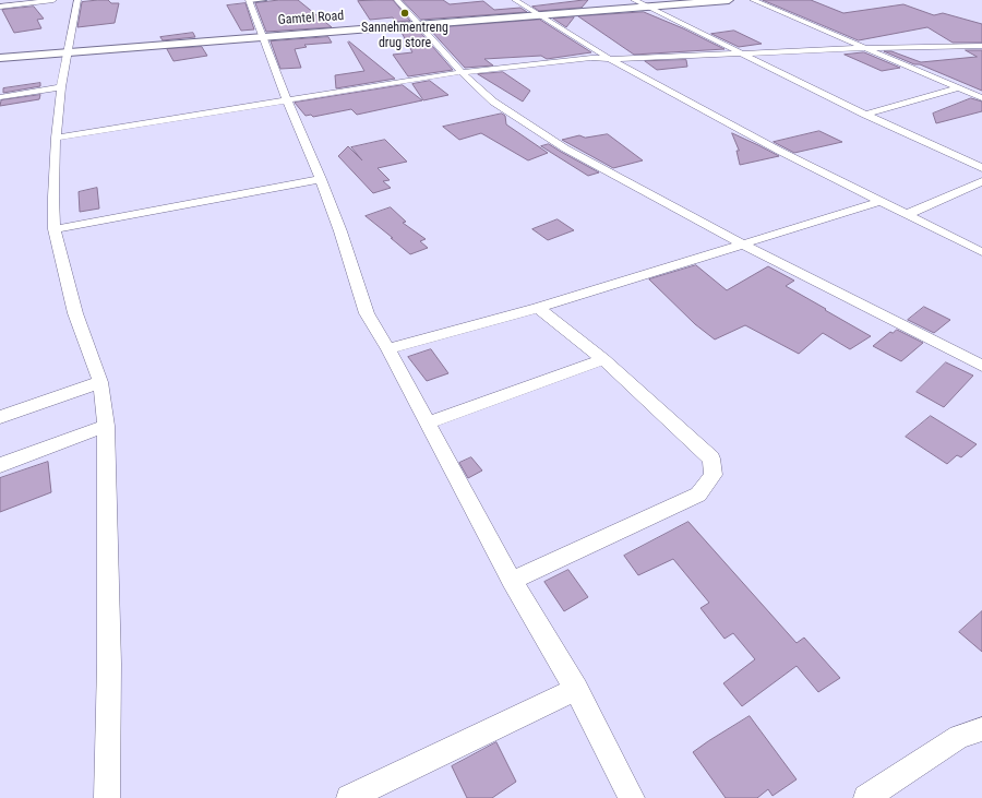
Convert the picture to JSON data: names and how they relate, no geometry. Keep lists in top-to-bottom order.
{
  "streets": {
    "street": ["Gamtel Road"]
  },
  "places": ["Sannehmentreng drug store"]
}
